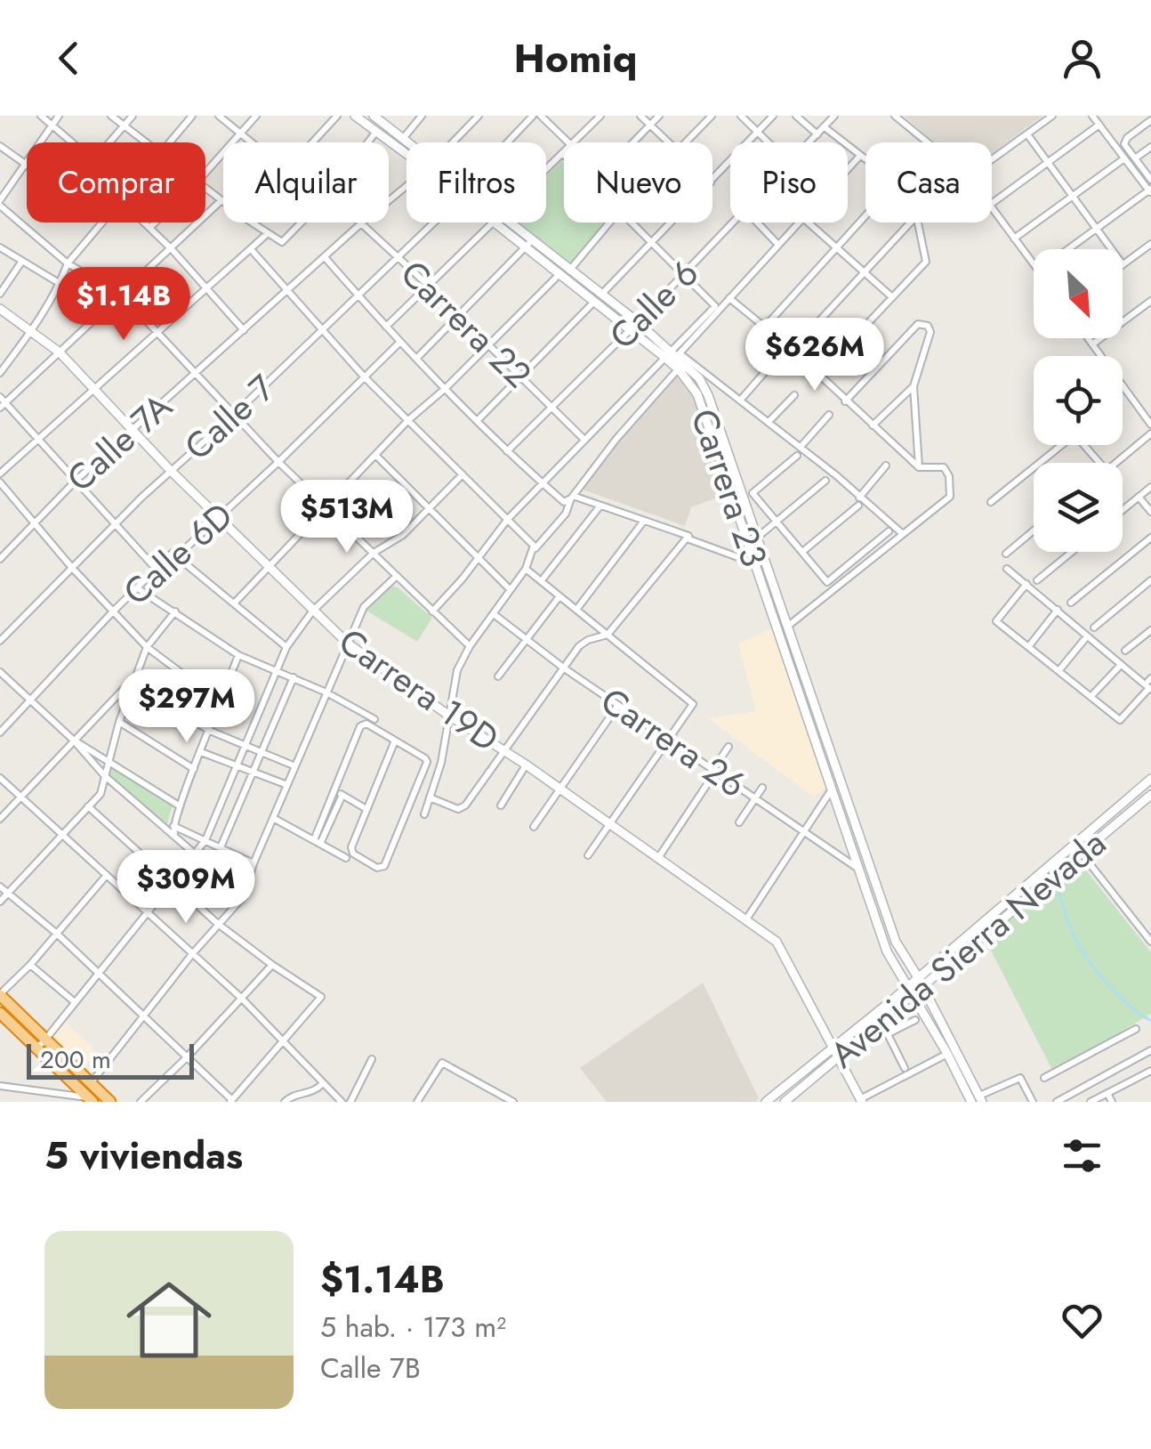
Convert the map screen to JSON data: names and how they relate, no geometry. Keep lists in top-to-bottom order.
{
  "streets": {
    "main road": ["Carrera 23", "Carrera 19D", "Avenida Sierra Nevada"],
    "street": [
      "Calle 6",
      "Carrera 22",
      "Calle 7",
      "Calle 7A",
      "Calle 6D",
      "Carrera 26"
    ]
  },
  "crossings": [
    ["Calle 6", "Carrera 22"],
    ["Calle 6", "Carrera 23"],
    ["Carrera 22", "Calle 7"],
    ["Carrera 22", "Calle 7A"],
    ["Calle 7", "Carrera 19D"],
    ["Calle 7A", "Carrera 19D"],
    ["Carrera 23", "Carrera 26"],
    ["Carrera 23", "Avenida Sierra Nevada"],
    ["Calle 6D", "Carrera 19D"],
    ["Carrera 19D", "Avenida Sierra Nevada"]
  ],
  "scale_bar": "200 m",
  "north": "bottom right",
  "page": {
    "header": "Homiq",
    "chip": [
      "Comprar",
      "Alquilar",
      "Filtros",
      "Nuevo",
      "Piso",
      "Casa"
    ],
    "price": [
      "$1.14B",
      "$626M",
      "$513M",
      "$297M",
      "$309M"
    ],
    "scale": "200 m",
    "heading": "5 viviendas",
    "list": [
      {
        "name": "$1.14B",
        "note": "5 hab. · 173 m² · Calle 7B"
      }
    ]
  }
}
